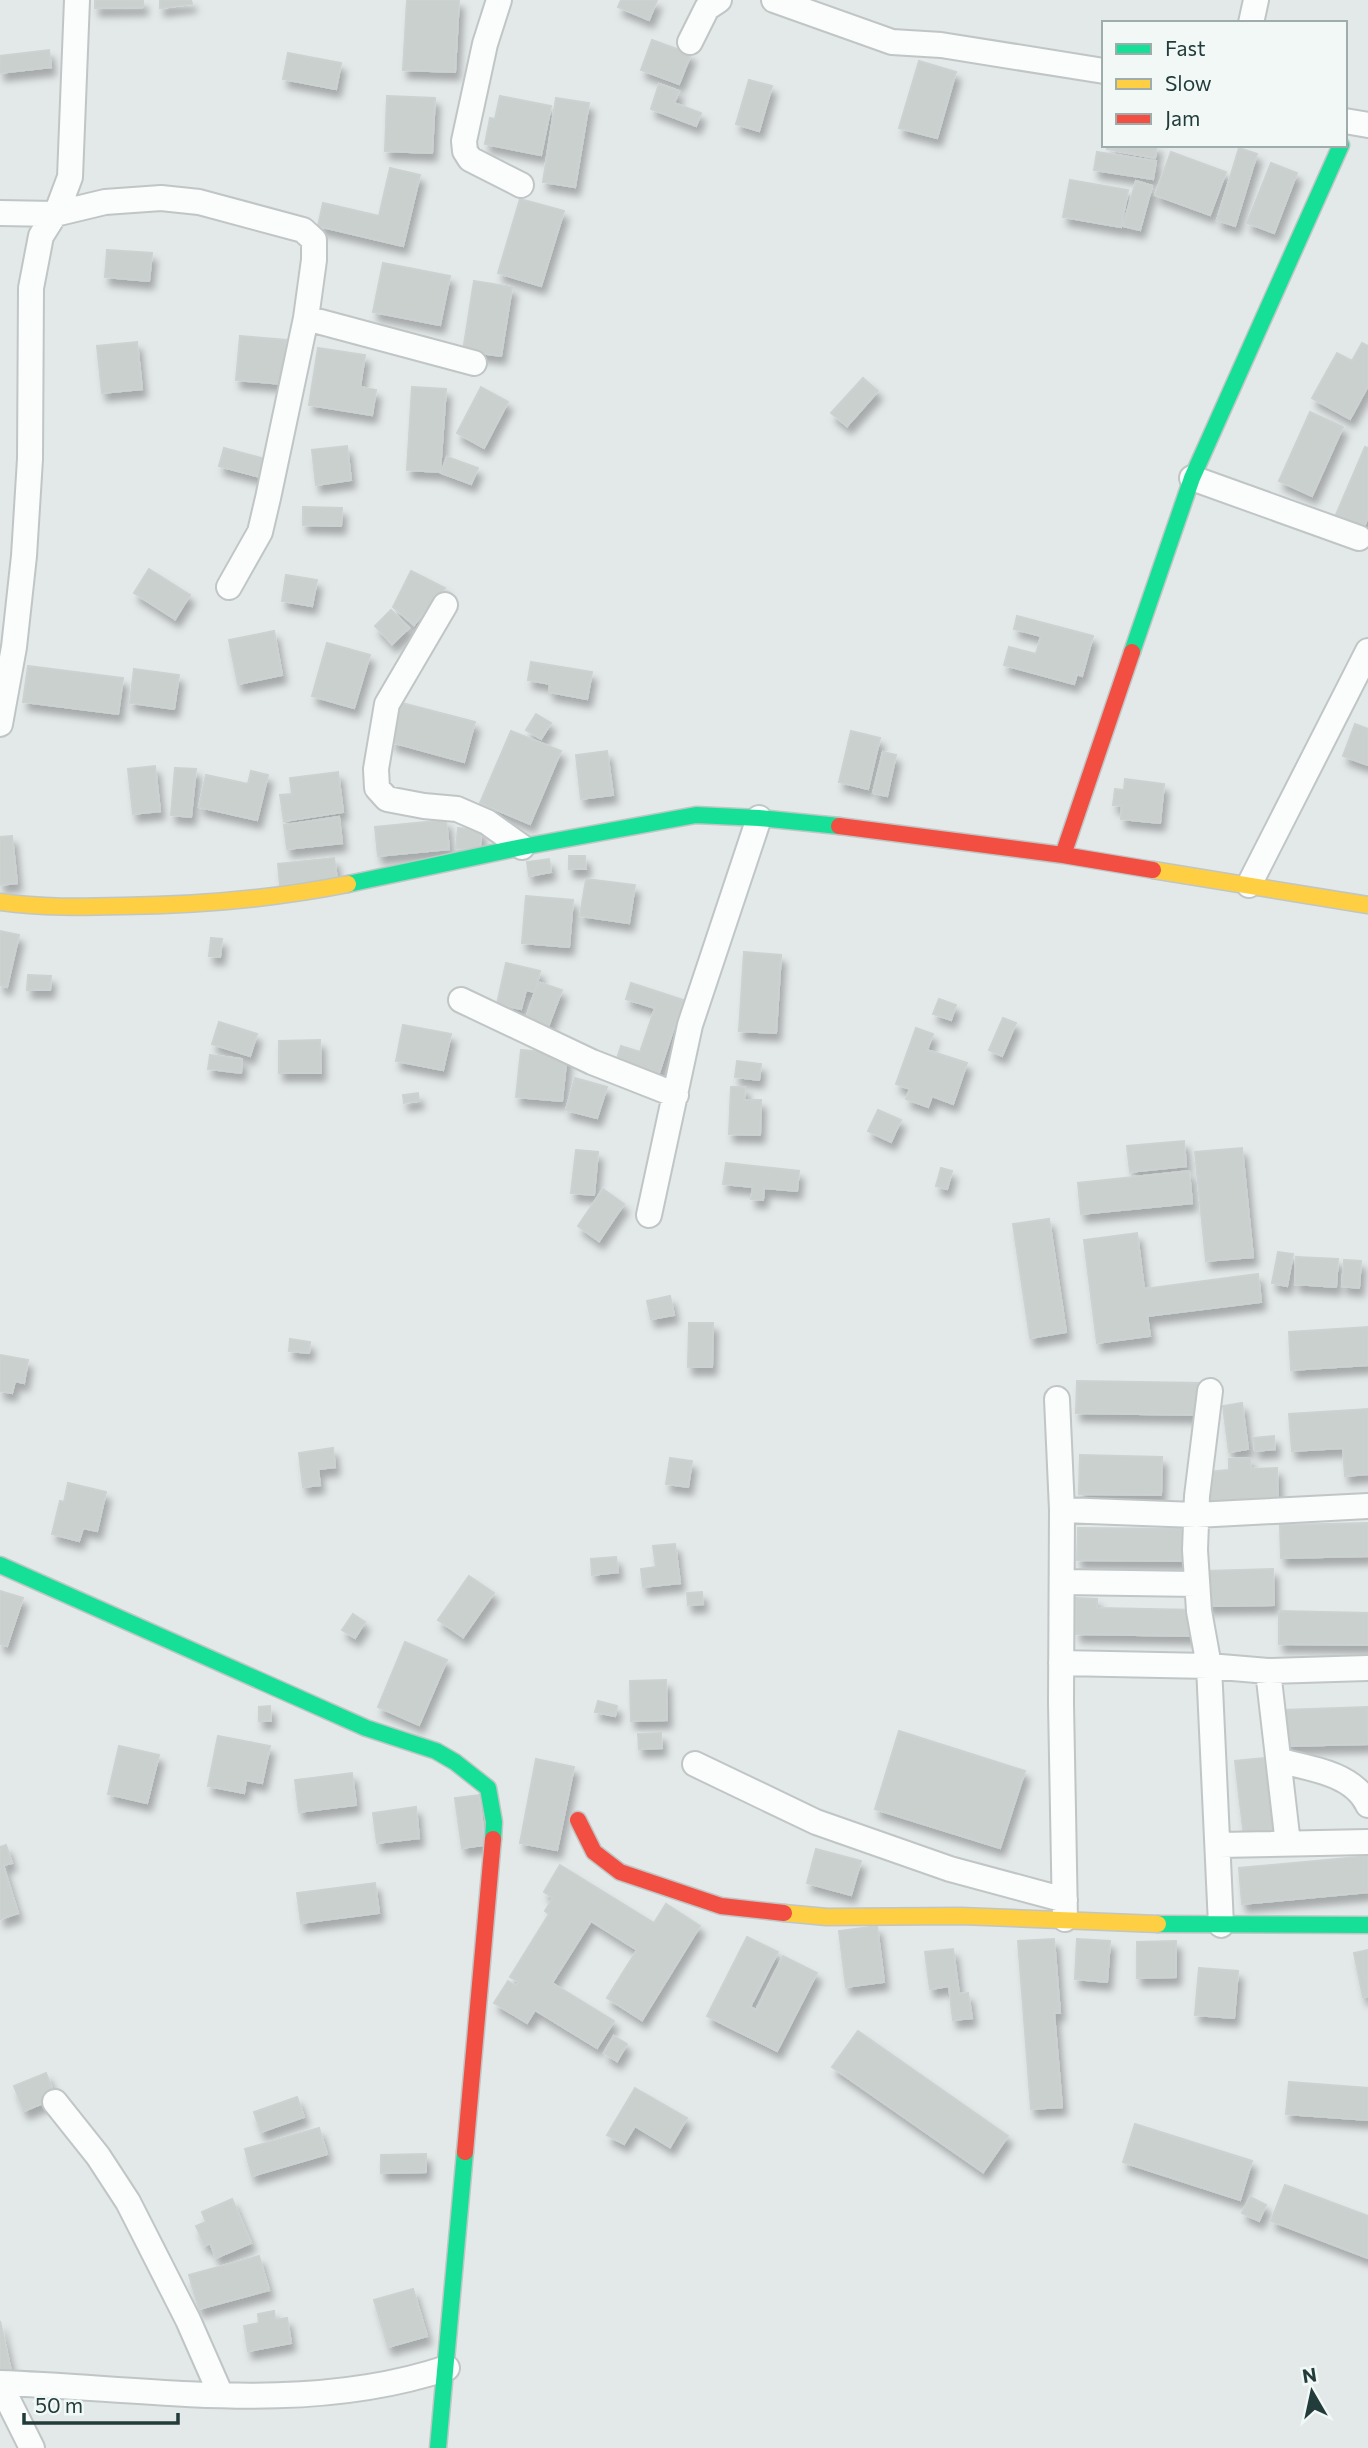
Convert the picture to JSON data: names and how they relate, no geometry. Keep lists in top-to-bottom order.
{
  "legend": ["Fast", "Slow", "Jam"],
  "scale_bar": "50 m",
  "north": "top"
}
